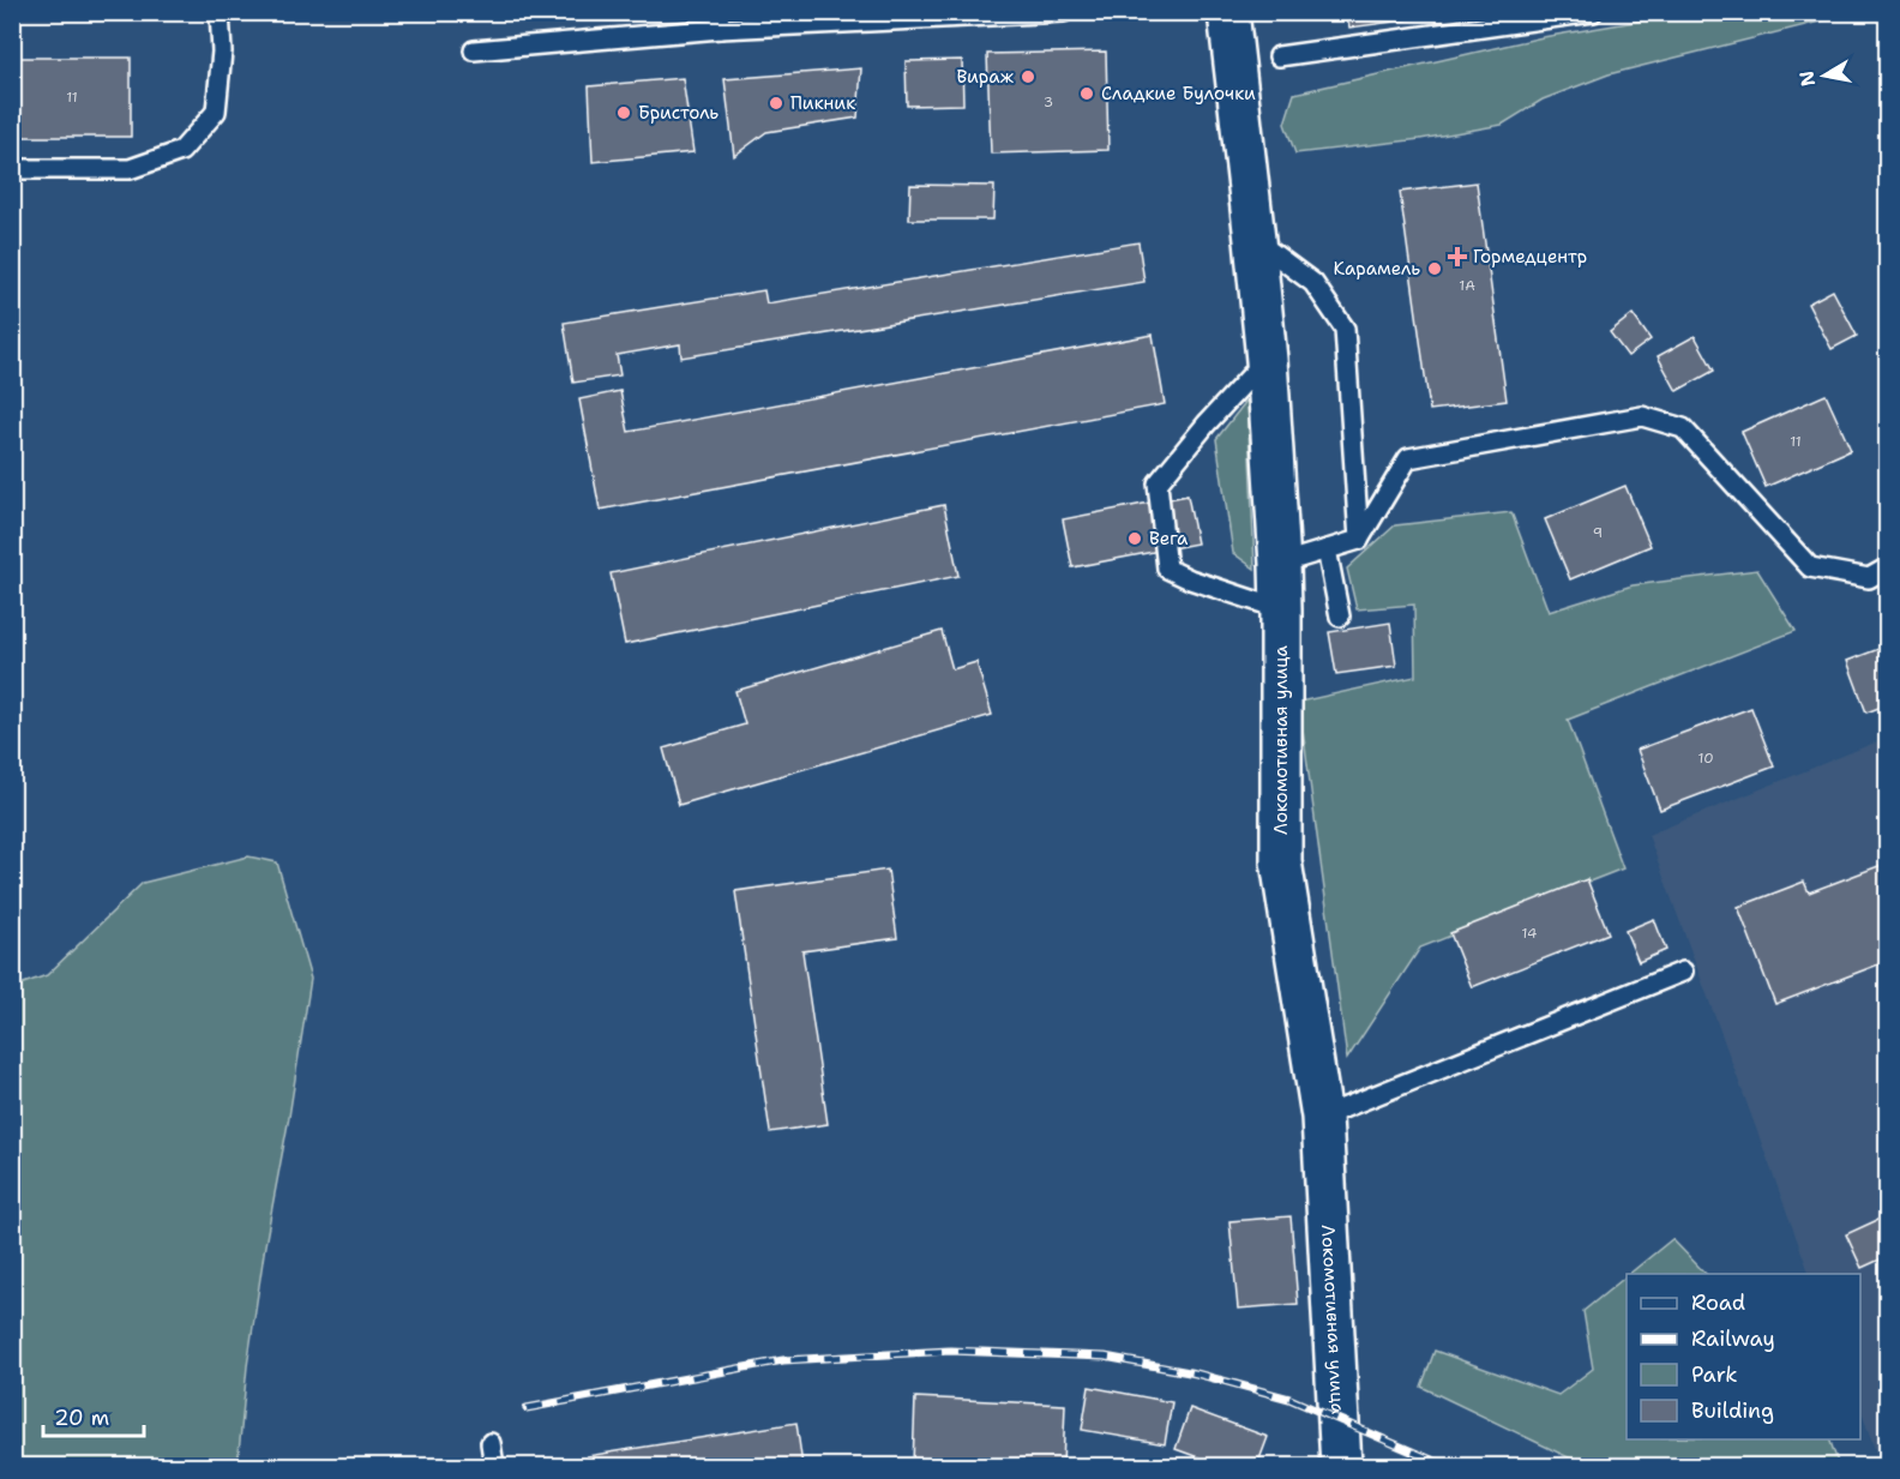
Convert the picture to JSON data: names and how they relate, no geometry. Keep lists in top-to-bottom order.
{
  "streets": {
    "street": ["Локомотивная улица"]
  },
  "places": {
    "other": [
      "Вираж",
      "Сладкие Булочки",
      "Пикник",
      "Бристоль",
      "Карамель",
      "Вега"
    ],
    "health": ["Гормедцентр"]
  },
  "house_numbers": [
    "11",
    "3",
    "1А",
    "11",
    "9",
    "10",
    "14"
  ],
  "legend": [
    "Road",
    "Railway",
    "Park",
    "Building"
  ],
  "scale_bar": "20 m",
  "north": "left"
}
